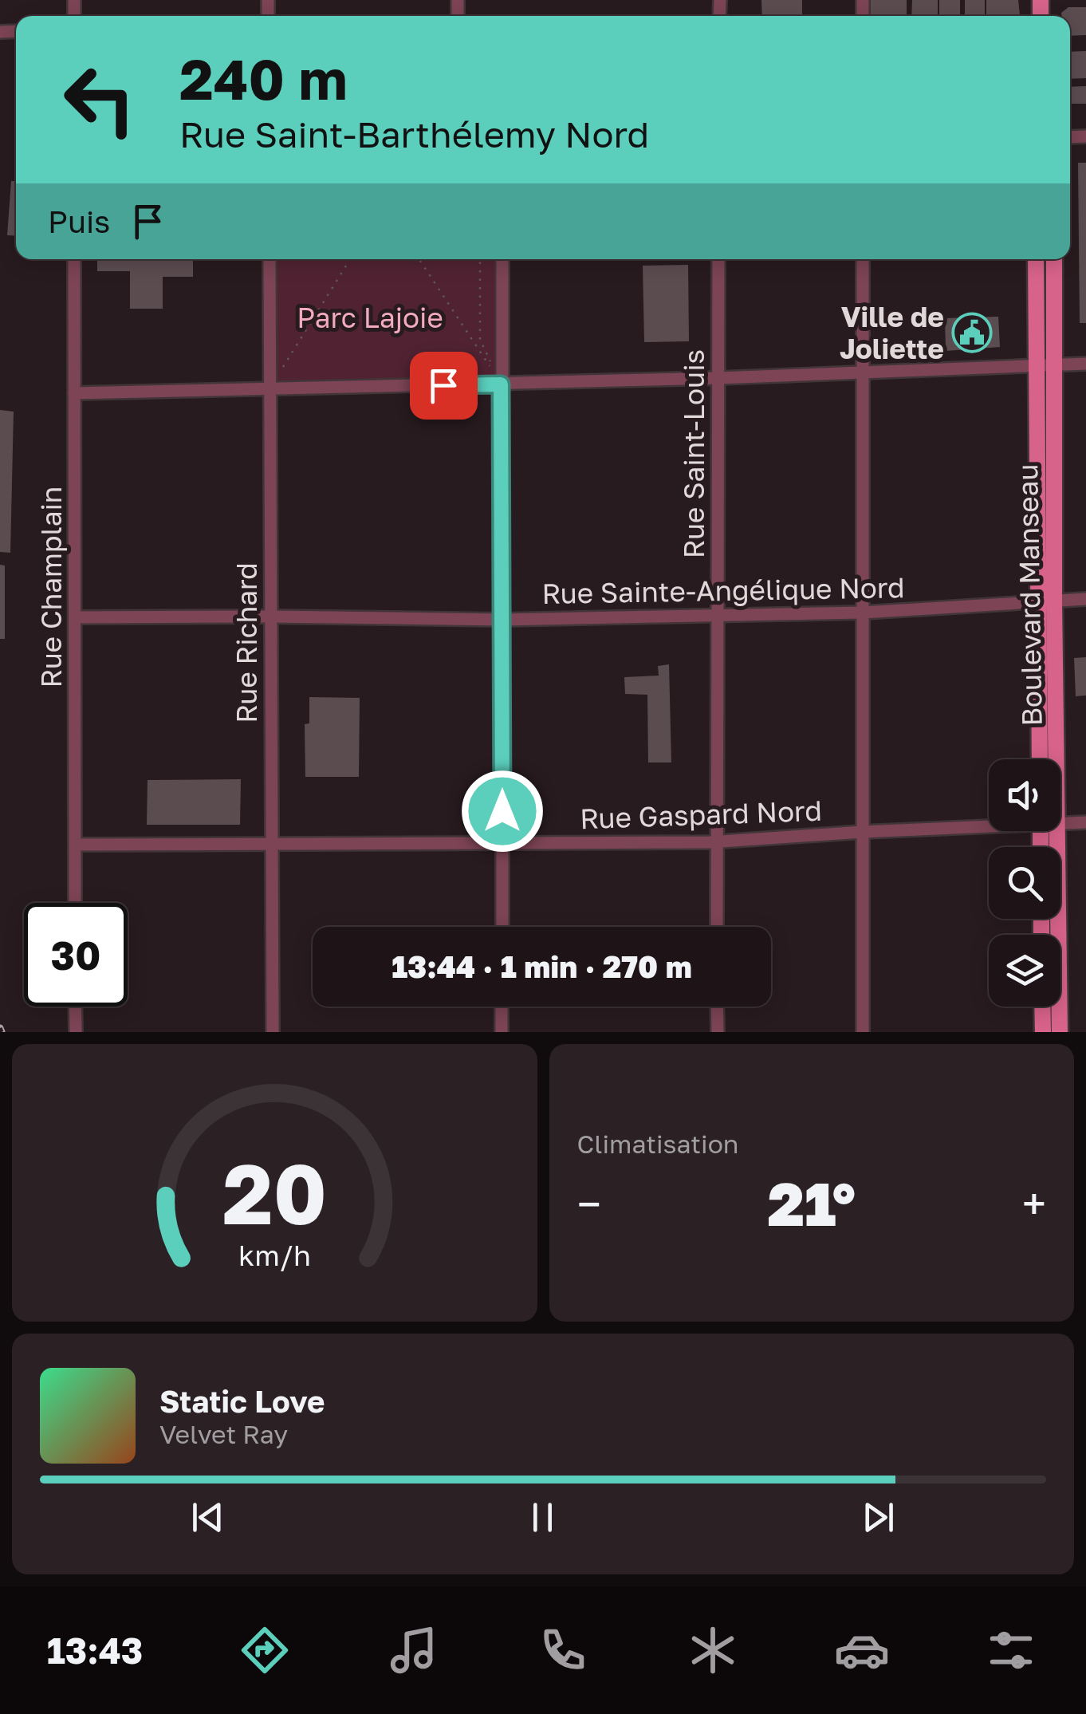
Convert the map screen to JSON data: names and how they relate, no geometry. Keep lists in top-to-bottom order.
{
  "streets": {
    "main road": ["Boulevard Manseau"],
    "street": [
      "Rue Saint-Louis",
      "Rue Champlain",
      "Rue Sainte-Angélique Nord",
      "Rue Richard",
      "Rue Gaspard Nord"
    ]
  },
  "crossings": [
    ["Rue Saint-Louis", "Rue Sainte-Angélique Nord"],
    ["Rue Saint-Louis", "Rue Gaspard Nord"],
    ["Rue Champlain", "Rue Sainte-Angélique Nord"],
    ["Rue Champlain", "Rue Gaspard Nord"],
    ["Rue Sainte-Angélique Nord", "Boulevard Manseau"],
    ["Rue Sainte-Angélique Nord", "Rue Richard"],
    ["Rue Richard", "Rue Gaspard Nord"]
  ],
  "parks": ["Parc Lajoie"],
  "places": {
    "public building": ["Ville de Joliette"]
  },
  "page": {
    "turn": ["240 m", "Rue Saint-Barthélemy Nord"],
    "then": "Puis",
    "limit": "30",
    "trip": "13:44 · 1 min · 270 m",
    "tile": "Climatisation",
    "heat": ["−", "21°", "+"],
    "song": ["Static Love", "Velvet Ray"],
    "tabs": "13:43",
    "gauge": ["20", "km/h"]
  }
}
